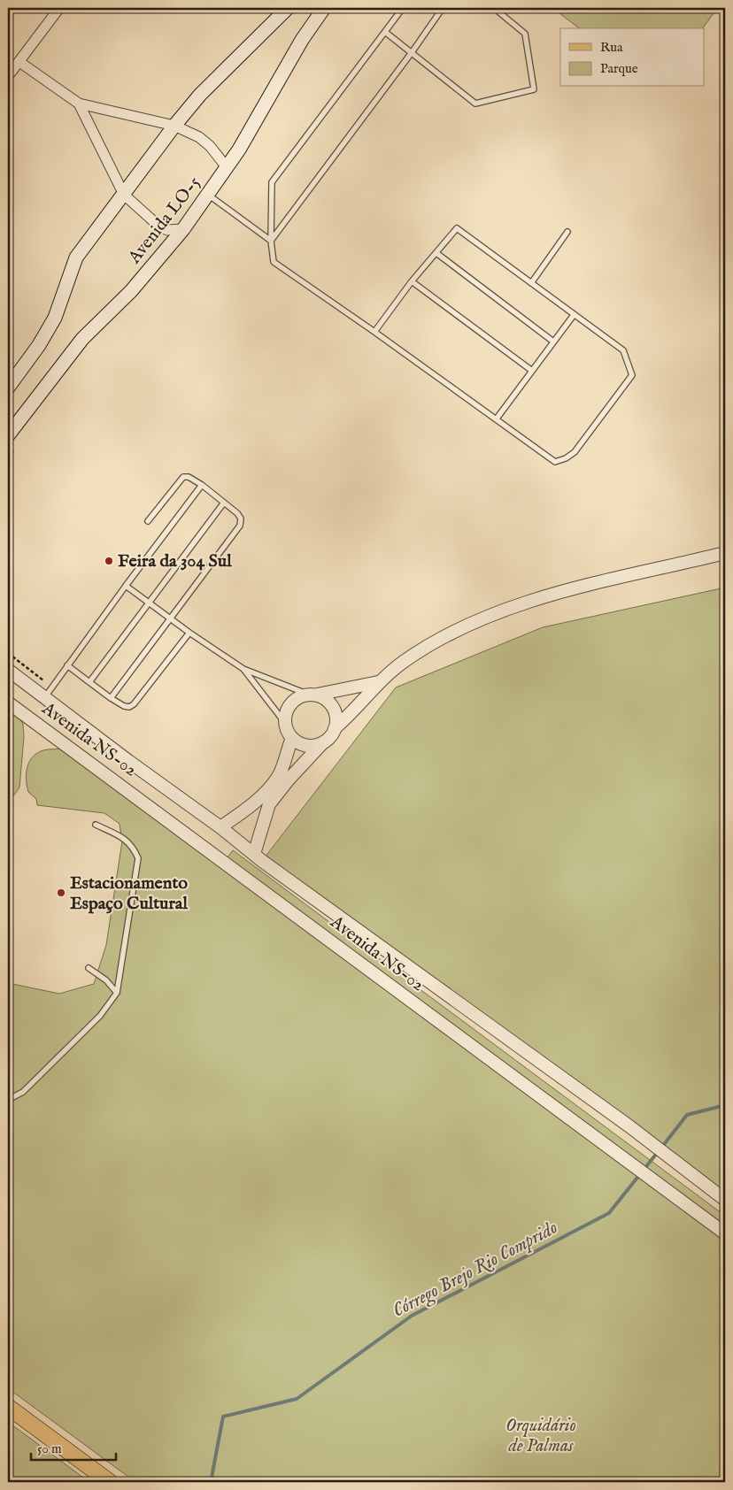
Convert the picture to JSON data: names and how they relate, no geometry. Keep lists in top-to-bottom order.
{
  "streets": {
    "main road": ["Avenida LO-5"],
    "street": ["Avenida NS-02"]
  },
  "water": ["Córrego Brejo Rio Comprido"],
  "parks": ["Orquidário de Palmas"],
  "places": ["Feira da 304 Sul", "Estacionamento Espaço Cultural"],
  "legend": ["Rua", "Parque"],
  "scale_bar": "50 m"
}
